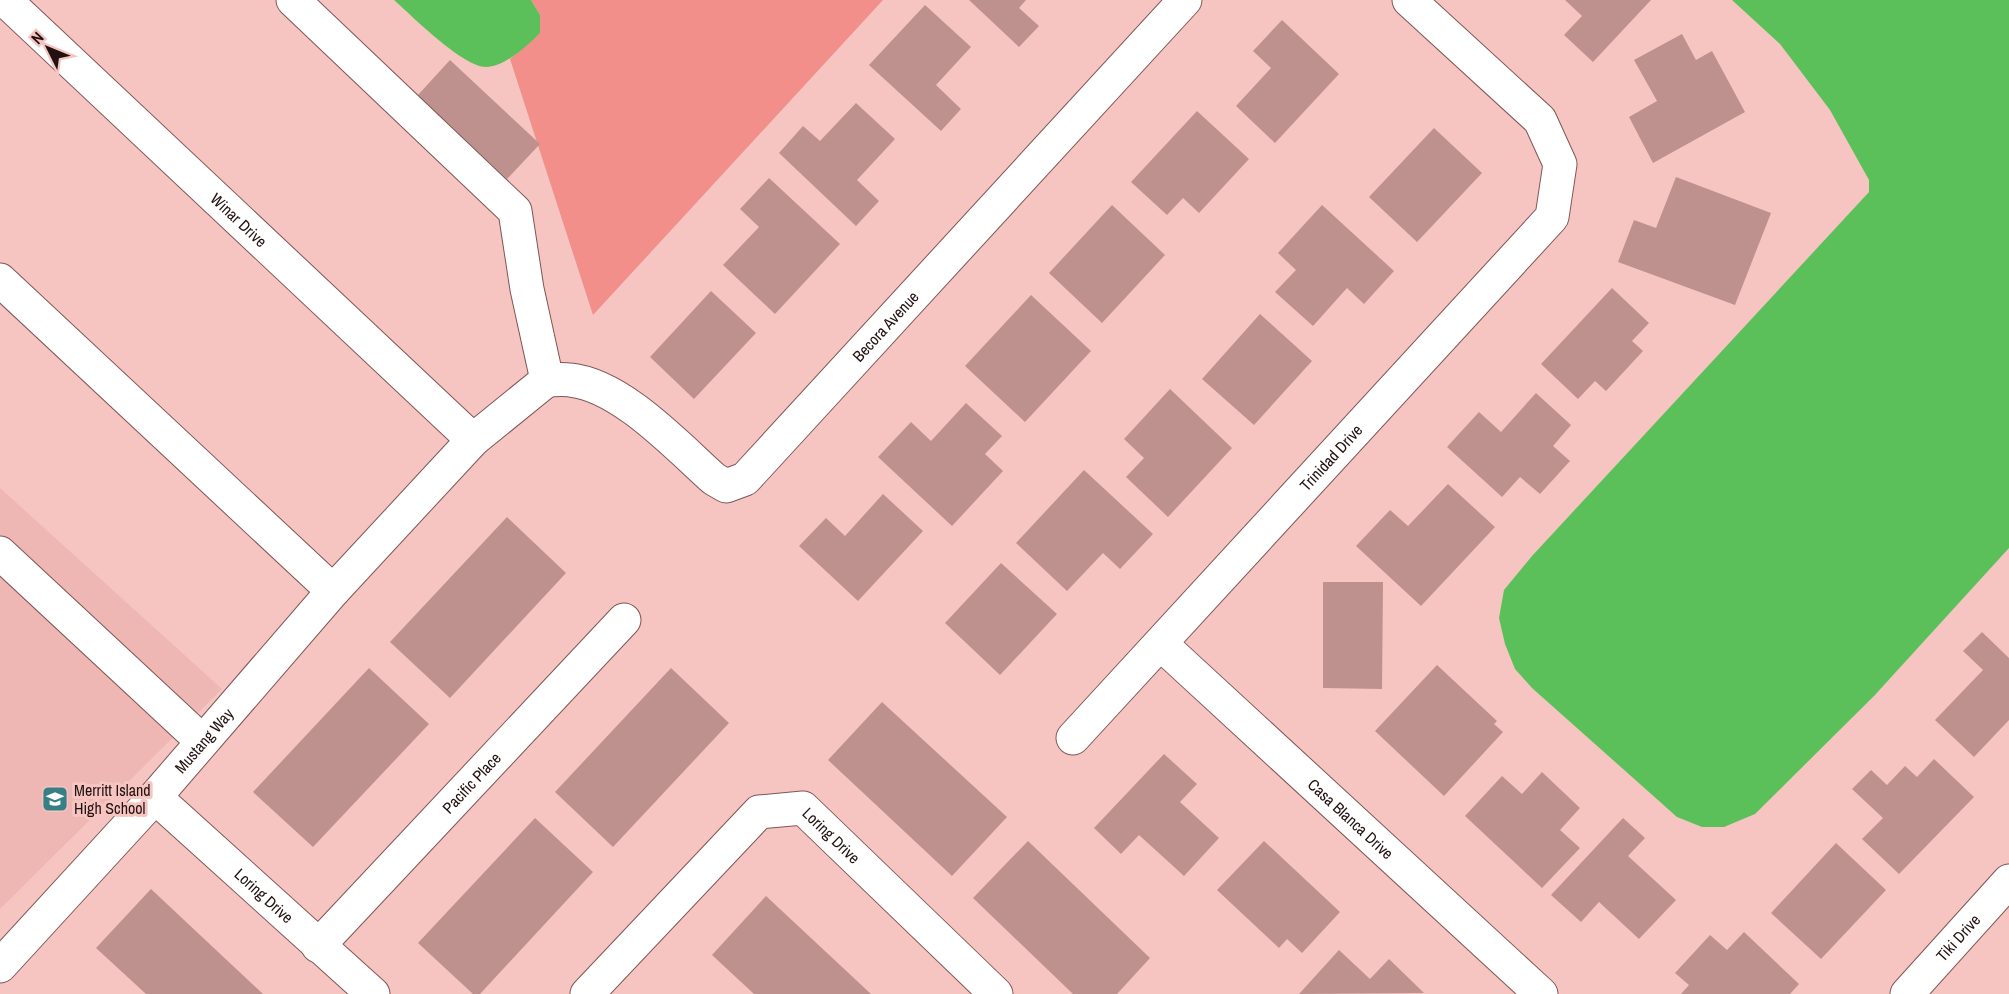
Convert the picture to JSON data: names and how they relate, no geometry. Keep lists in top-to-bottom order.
{
  "streets": {
    "street": [
      "Winar Drive",
      "Becora Avenue",
      "Trinidad Drive",
      "Mustang Way",
      "Pacific Place",
      "Casa Blanca Drive",
      "Loring Drive",
      "Tiki Drive"
    ]
  },
  "crossings": [
    ["Winar Drive", "Mustang Way"],
    ["Becora Avenue", "Mustang Way"],
    ["Trinidad Drive", "Casa Blanca Drive"],
    ["Mustang Way", "Loring Drive"],
    ["Pacific Place", "Loring Drive"]
  ],
  "places": {
    "school or university": ["Merritt Island High School"]
  },
  "north": "top left"
}
